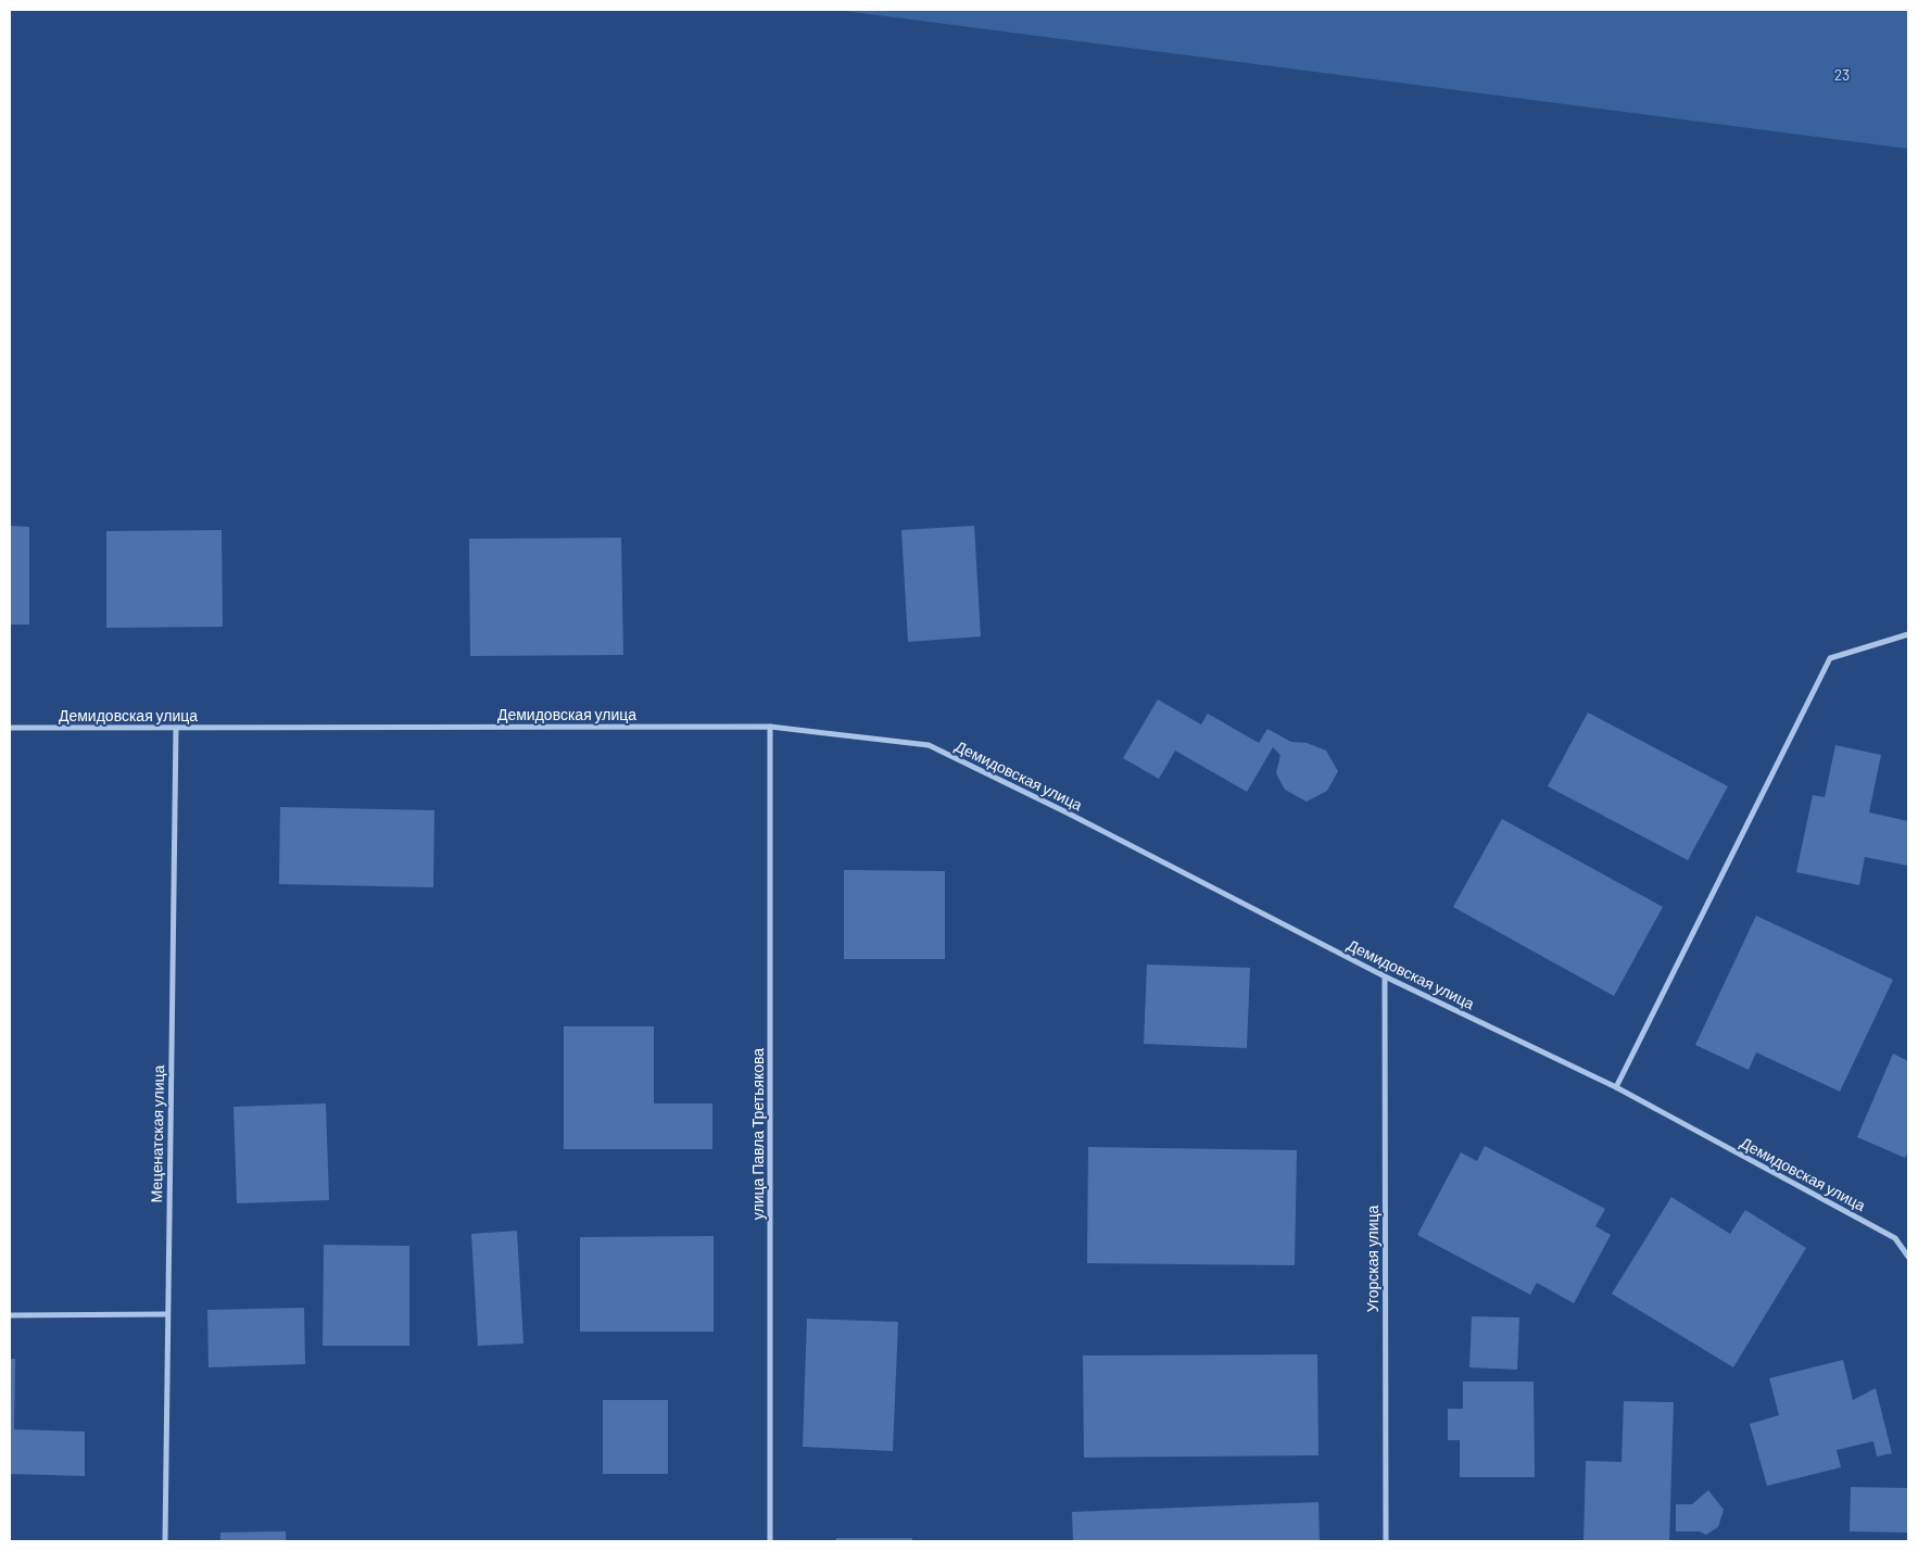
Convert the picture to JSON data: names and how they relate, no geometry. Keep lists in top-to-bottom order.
{
  "streets": {
    "street": [
      "Демидовская улица",
      "Меценатская улица",
      "улица Павла Третьякова",
      "Угорская улица"
    ]
  },
  "crossings": [
    ["Демидовская улица", "Меценатская улица"],
    ["Демидовская улица", "улица Павла Третьякова"],
    ["Демидовская улица", "Угорская улица"]
  ],
  "parks": ["23"]
}
